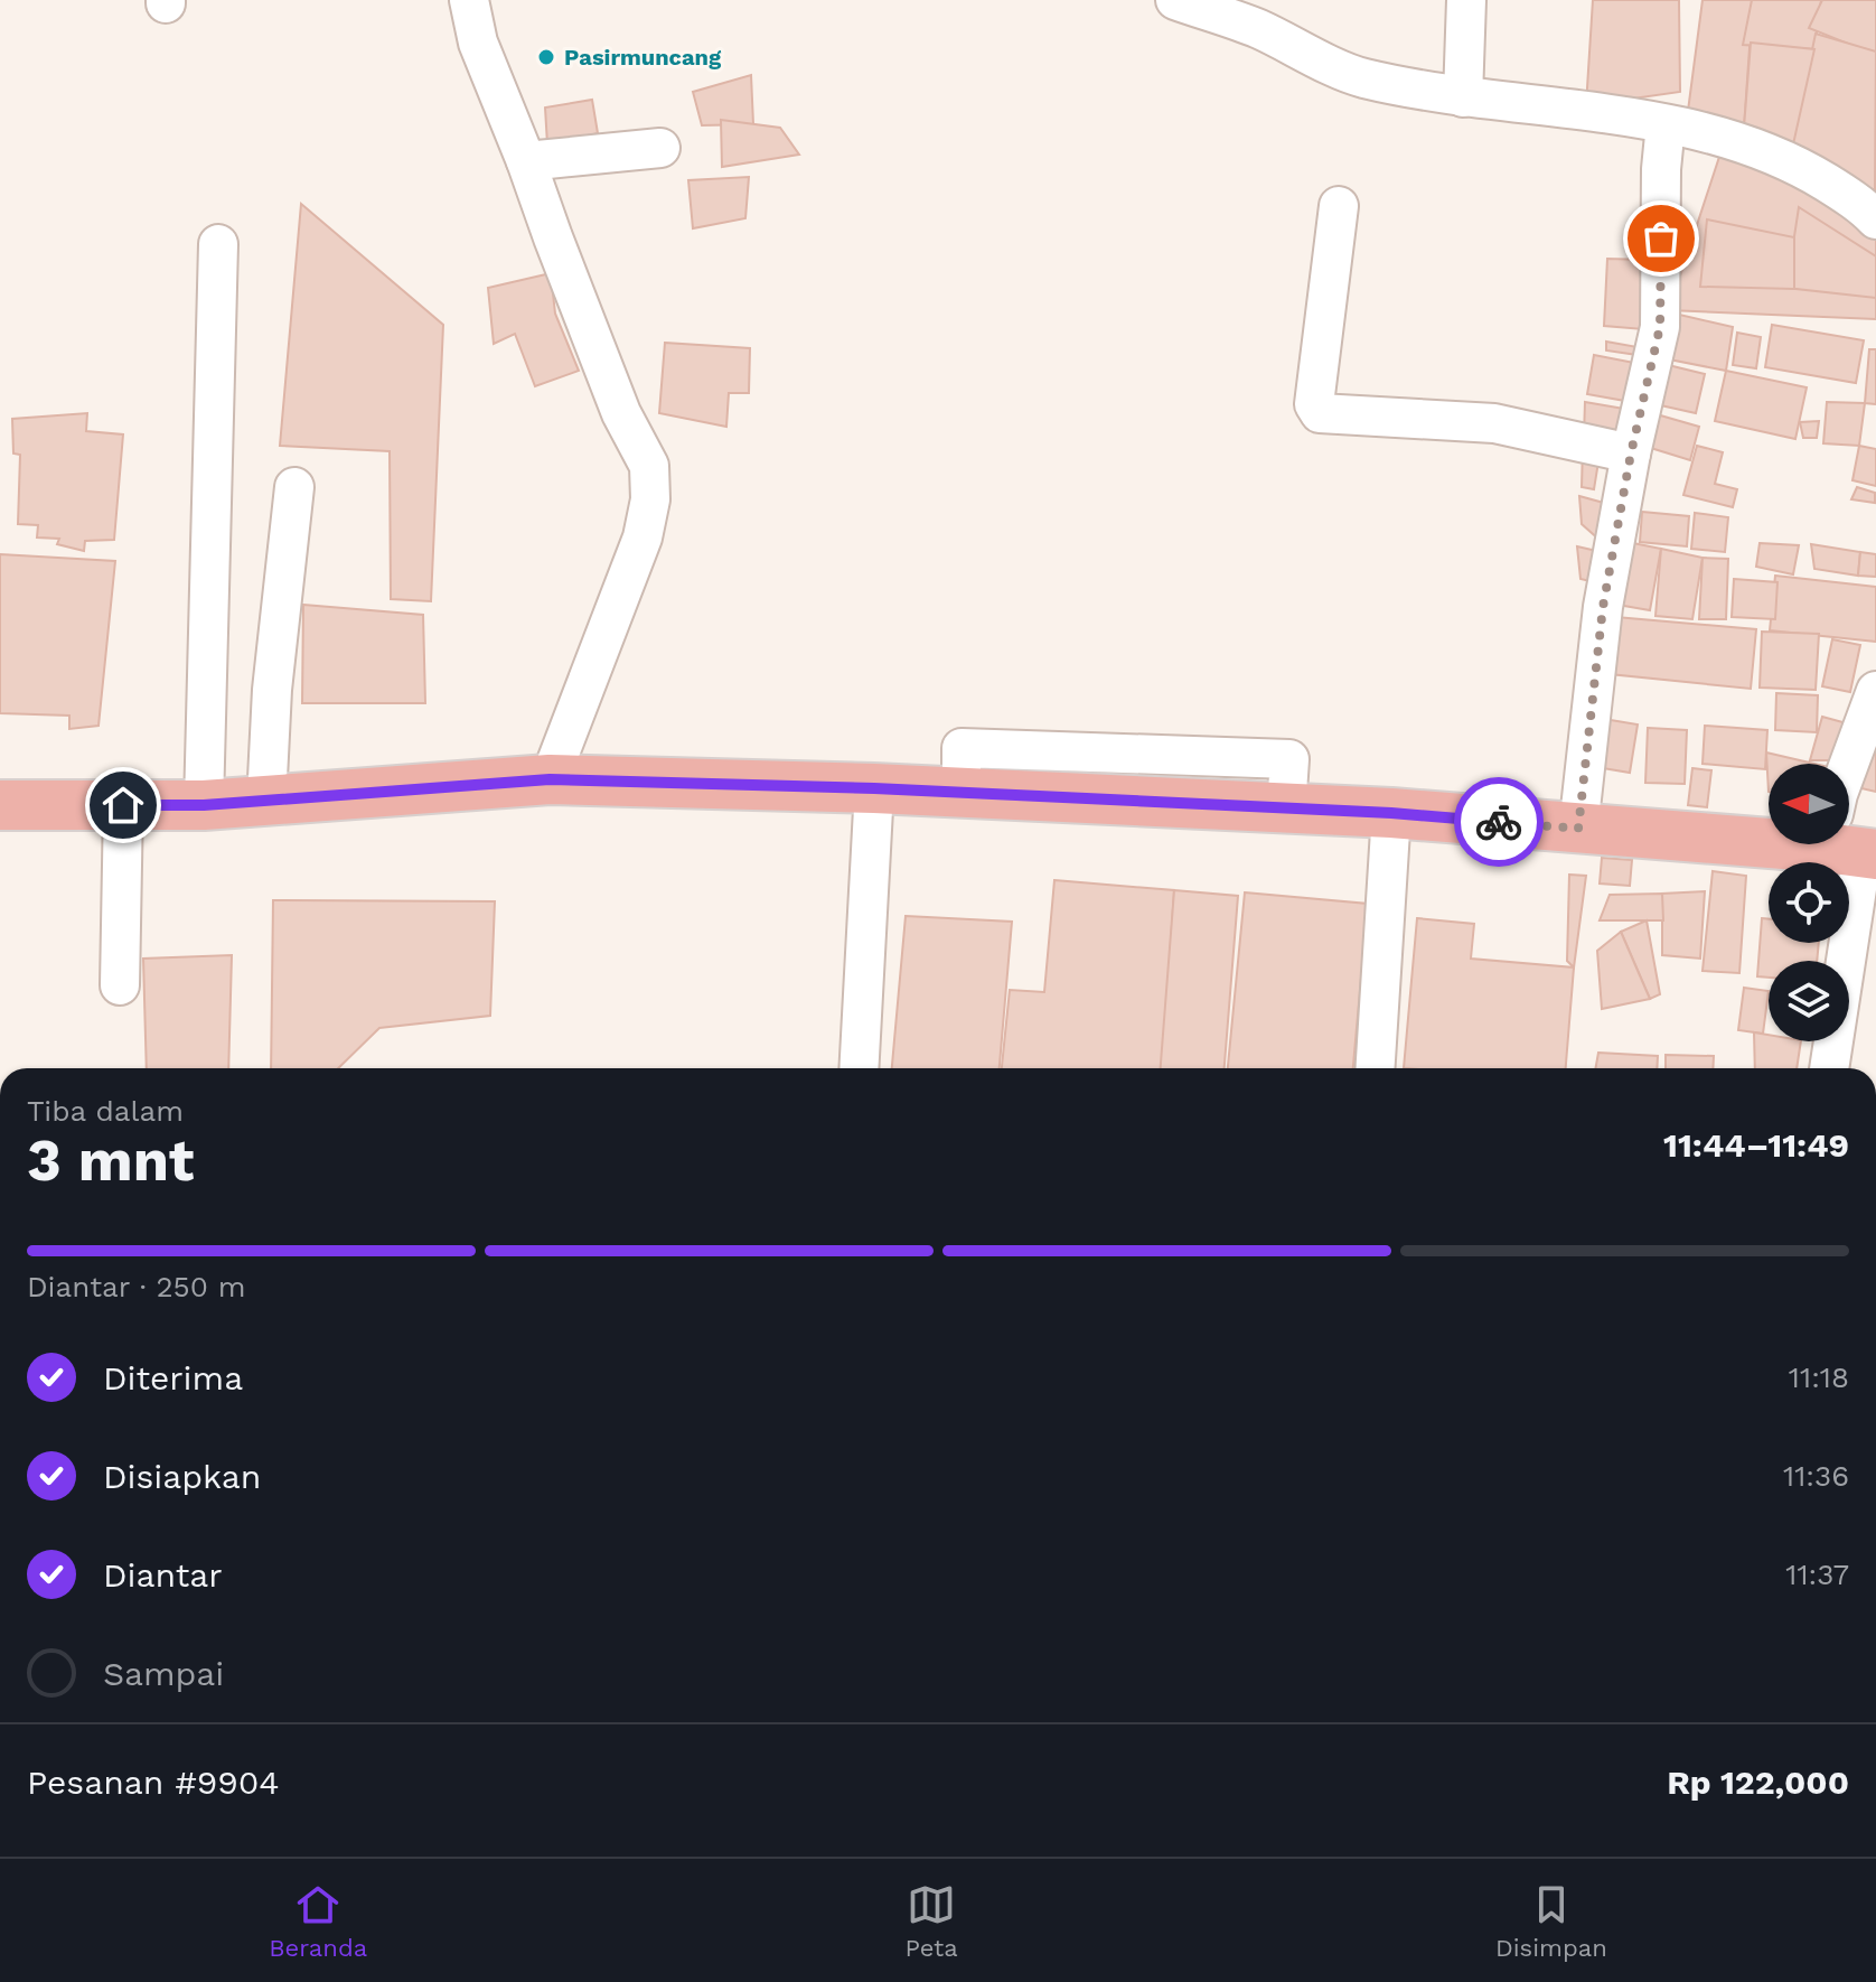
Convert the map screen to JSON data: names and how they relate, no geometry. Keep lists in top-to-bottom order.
{
  "places": ["Pasirmuncang"],
  "north": "left",
  "page": {
    "heading": ["3 mnt", "Tiba dalam", "11:44–11:49"],
    "panel": ["Pesanan #9904", "Rp 122,000"],
    "bar": "Diantar · 250 m",
    "list": [
      ["Diterima", "11:18"],
      ["Disiapkan", "11:36"],
      ["Diantar", "11:37"],
      "Sampai"
    ],
    "tabs": ["Beranda", "Peta", "Disimpan"]
  }
}
